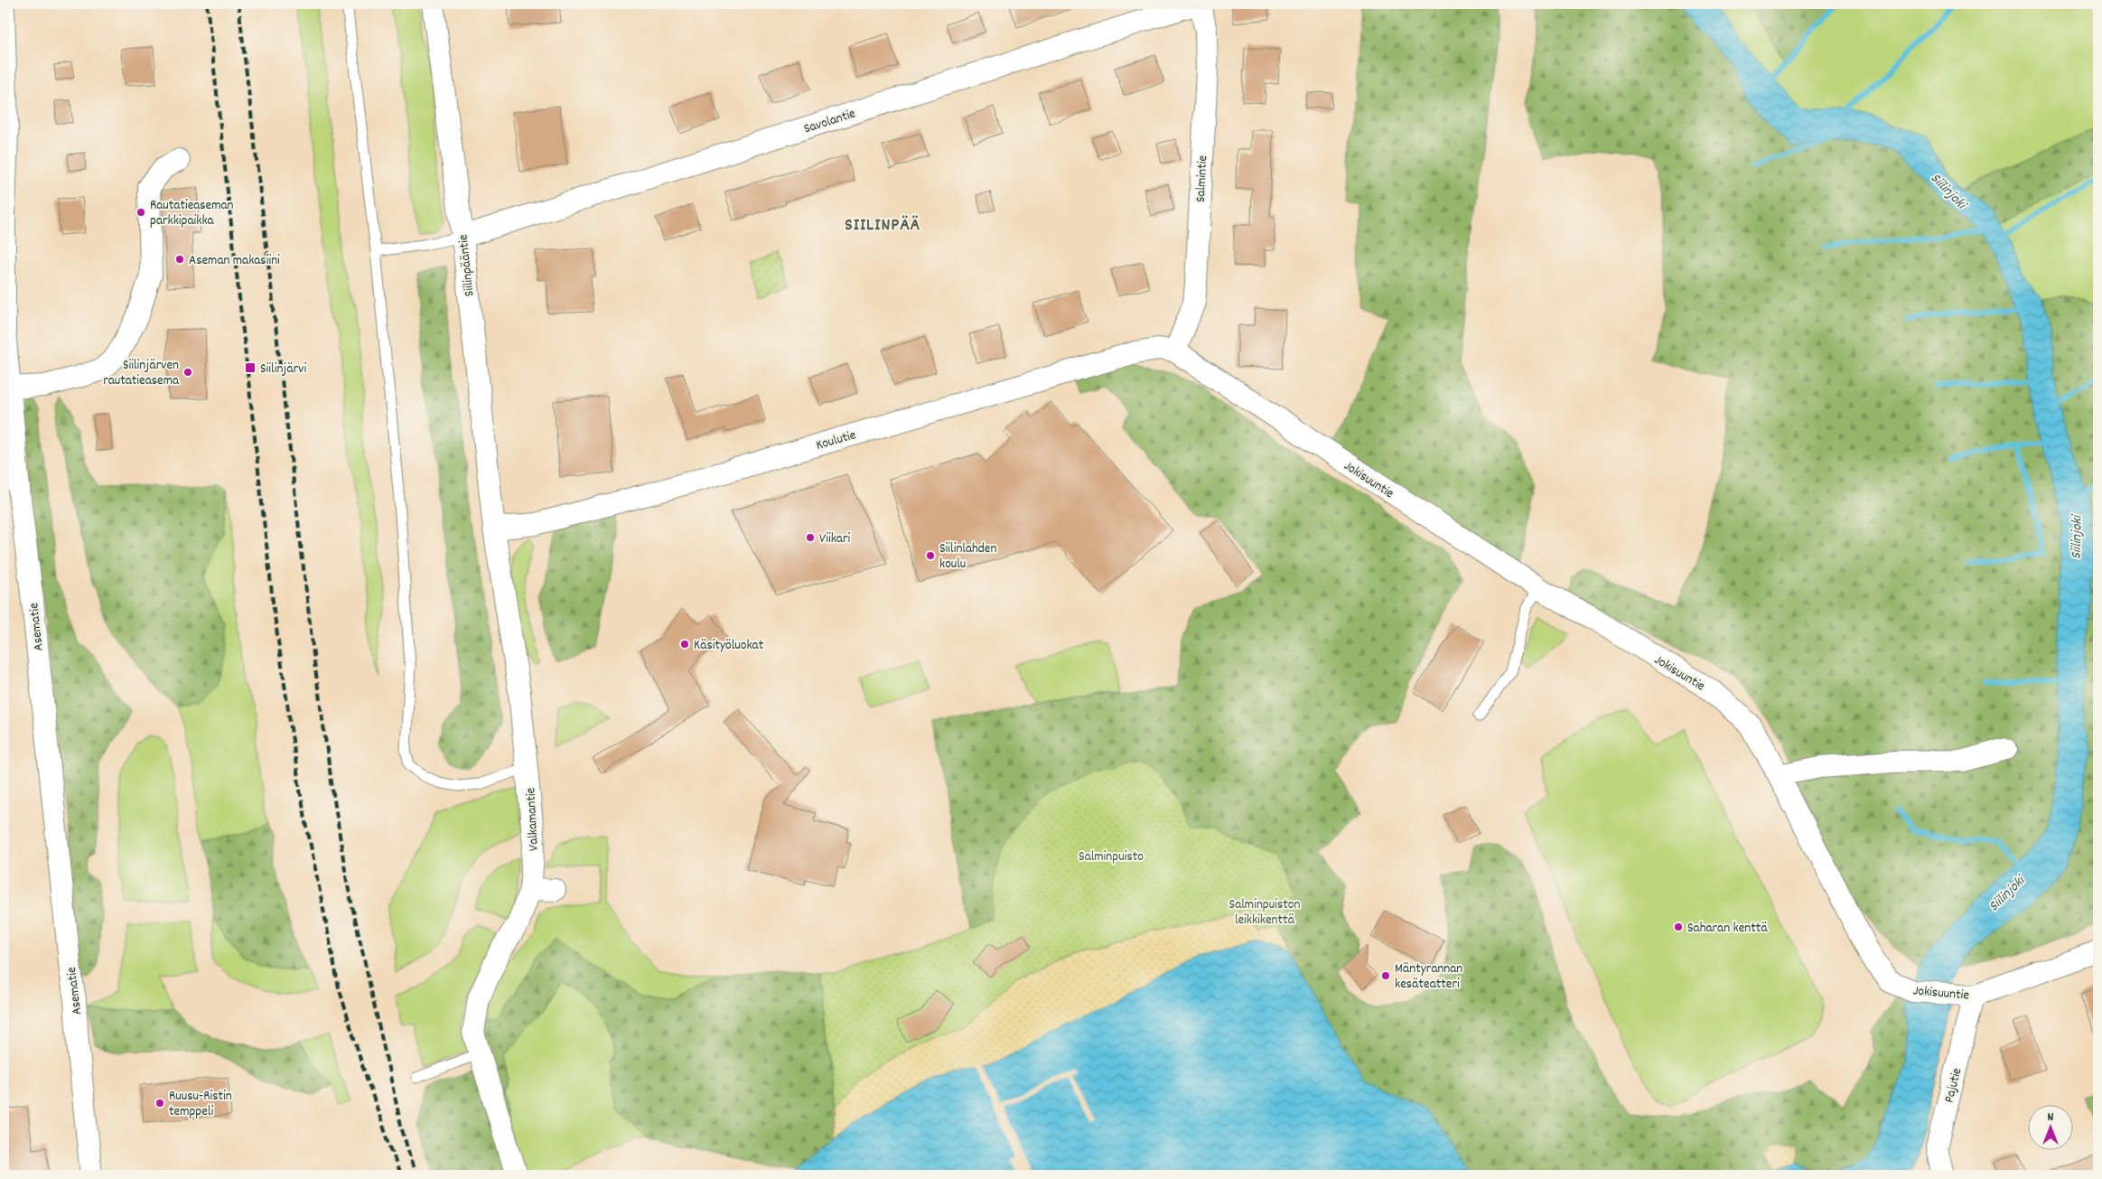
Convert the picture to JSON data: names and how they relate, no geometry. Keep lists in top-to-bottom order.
{
  "streets": {
    "street": [
      "Savolantie",
      "Salmintie",
      "Siilinpääntie",
      "Koulutie",
      "Jokisuuntie",
      "Asematie",
      "Valkamantie",
      "Pajutie"
    ]
  },
  "crossings": [
    ["Savolantie", "Salmintie"],
    ["Savolantie", "Siilinpääntie"],
    ["Salmintie", "Koulutie"],
    ["Salmintie", "Jokisuuntie"],
    ["Siilinpääntie", "Koulutie"],
    ["Siilinpääntie", "Valkamantie"],
    ["Koulutie", "Jokisuuntie"],
    ["Koulutie", "Valkamantie"],
    ["Jokisuuntie", "Pajutie"]
  ],
  "districts": ["SIILINPÄÄ"],
  "water": ["Siilinjoki"],
  "parks": ["Salminpuisto", "Salminpuiston leikkikenttä"],
  "places": {
    "other": [
      "Rautatieaseman parkkipaikka",
      "Aseman makasiini",
      "Siilinjärven rautatieasema",
      "Viikari",
      "Siilinlahden koulu",
      "Käsityöluokat",
      "Saharan kenttä",
      "Mäntyrannan kesäteatteri",
      "Ruusu-Ristin temppeli"
    ],
    "transit": ["Siilinjärvi"]
  },
  "north": "top"
}
